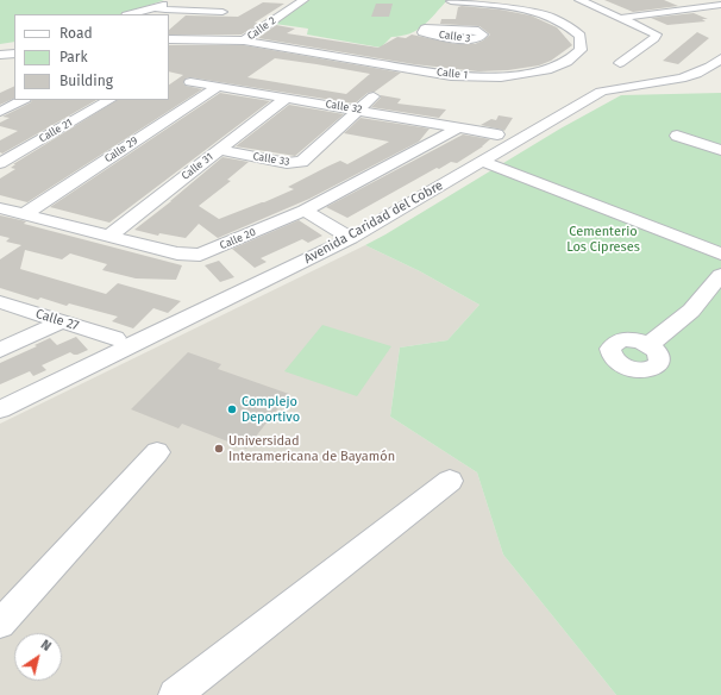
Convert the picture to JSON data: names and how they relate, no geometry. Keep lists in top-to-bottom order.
{
  "streets": {
    "street": [
      "Calle 2",
      "Calle 1",
      "Calle 32",
      "Calle 21",
      "Calle 29",
      "Calle 33",
      "Calle 31",
      "Avenida Caridad del Cobre",
      "Calle 20",
      "Calle 27"
    ]
  },
  "crossings": [
    ["Calle 2", "Calle 1"],
    ["Calle 32", "Calle 29"],
    ["Calle 32", "Calle 33"],
    ["Calle 32", "Calle 31"],
    ["Calle 32", "Calle 20"],
    ["Calle 29", "Calle 20"],
    ["Calle 33", "Calle 31"],
    ["Calle 31", "Calle 20"]
  ],
  "parks": ["Cementerio Los Cipreses"],
  "places": ["Complejo Deportivo", "Universidad Interamericana de Bayamón"],
  "legend": ["Road", "Park", "Building"],
  "north": "top right"
}
